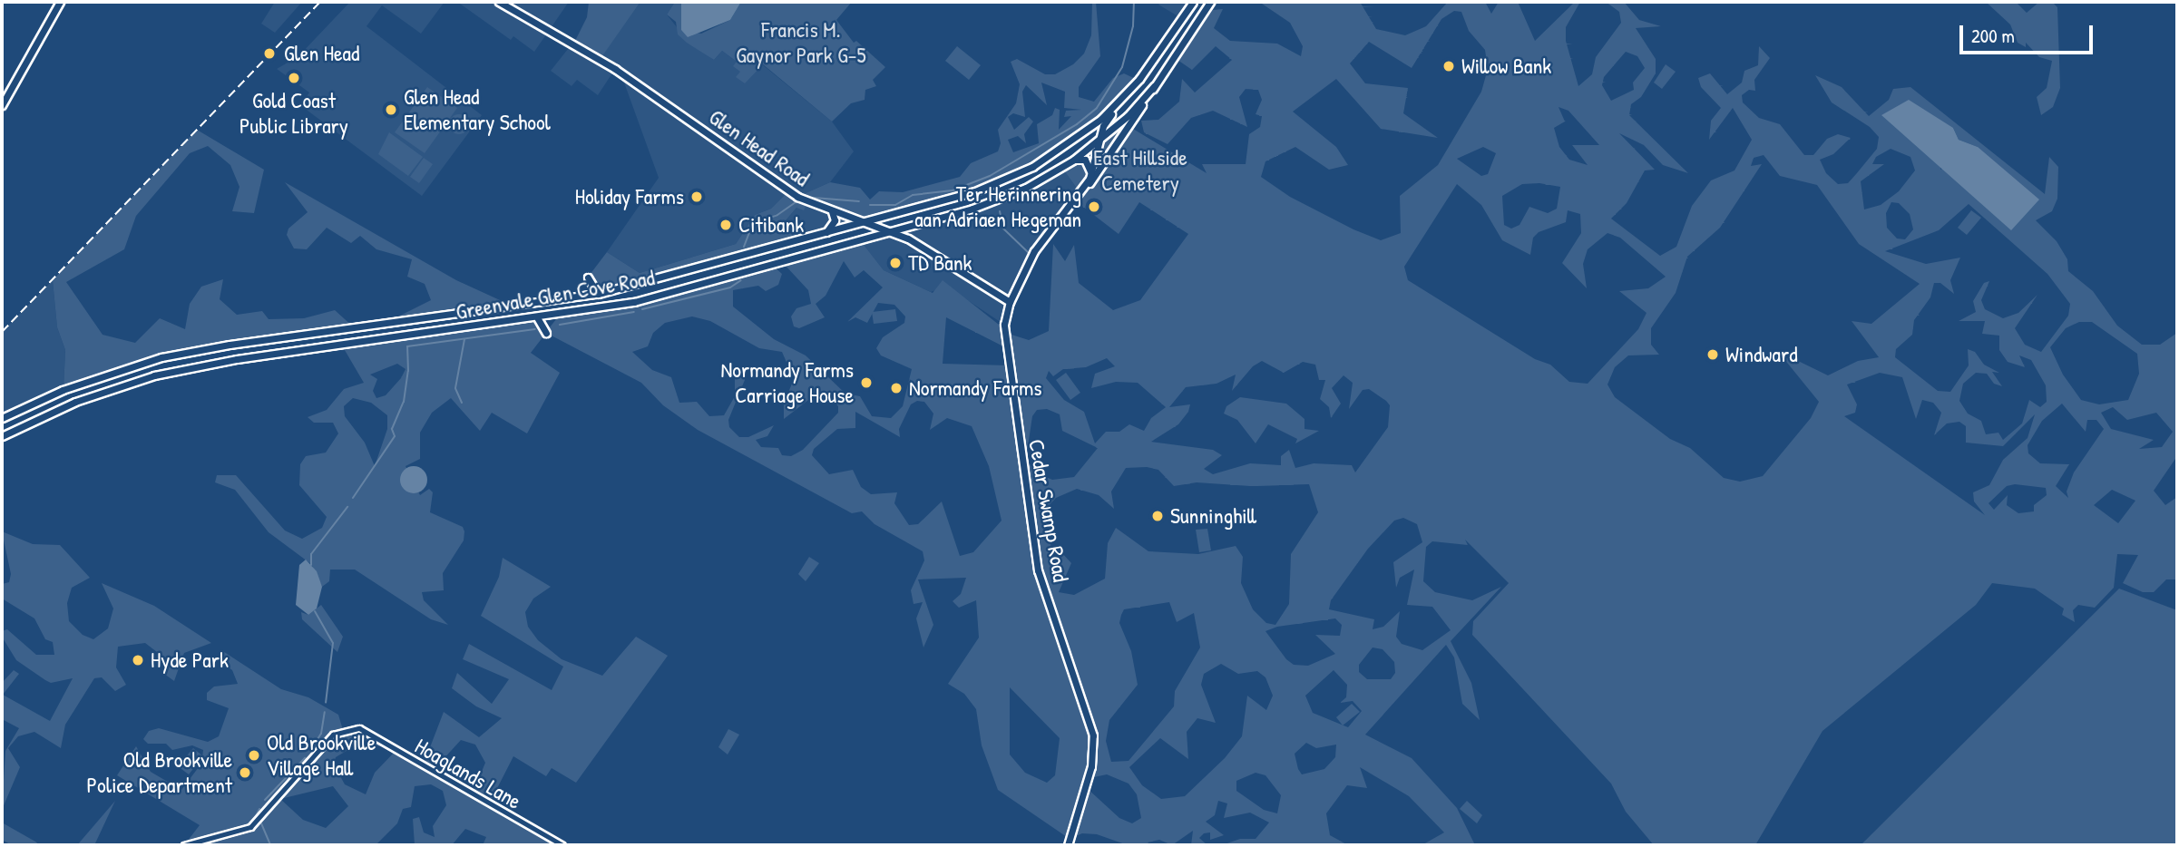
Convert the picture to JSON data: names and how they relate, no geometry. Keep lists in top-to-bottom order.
{
  "streets": {
    "main road": ["Glen Head Road", "Greenvale Glen Cove Road", "Cedar Swamp Road"],
    "street": ["Hoaglands Lane"]
  },
  "crossings": [
    ["Glen Head Road", "Greenvale Glen Cove Road"],
    ["Glen Head Road", "Cedar Swamp Road"],
    ["Greenvale Glen Cove Road", "Cedar Swamp Road"]
  ],
  "parks": ["Francis M. Gaynor Park G-5", "East Hillside Cemetery"],
  "places": [
    "Glen Head",
    "Willow Bank",
    "Gold Coast Public Library",
    "Glen Head Elementary School",
    "Holiday Farms",
    "Ter Herinnering aan Adriaen Hegeman",
    "Citibank",
    "TD Bank",
    "Windward",
    "Normandy Farms Carriage House",
    "Normandy Farms",
    "Sunninghill",
    "Hyde Park",
    "Old Brookville Village Hall",
    "Old Brookville Police Department"
  ],
  "scale_bar": "200 m"
}
